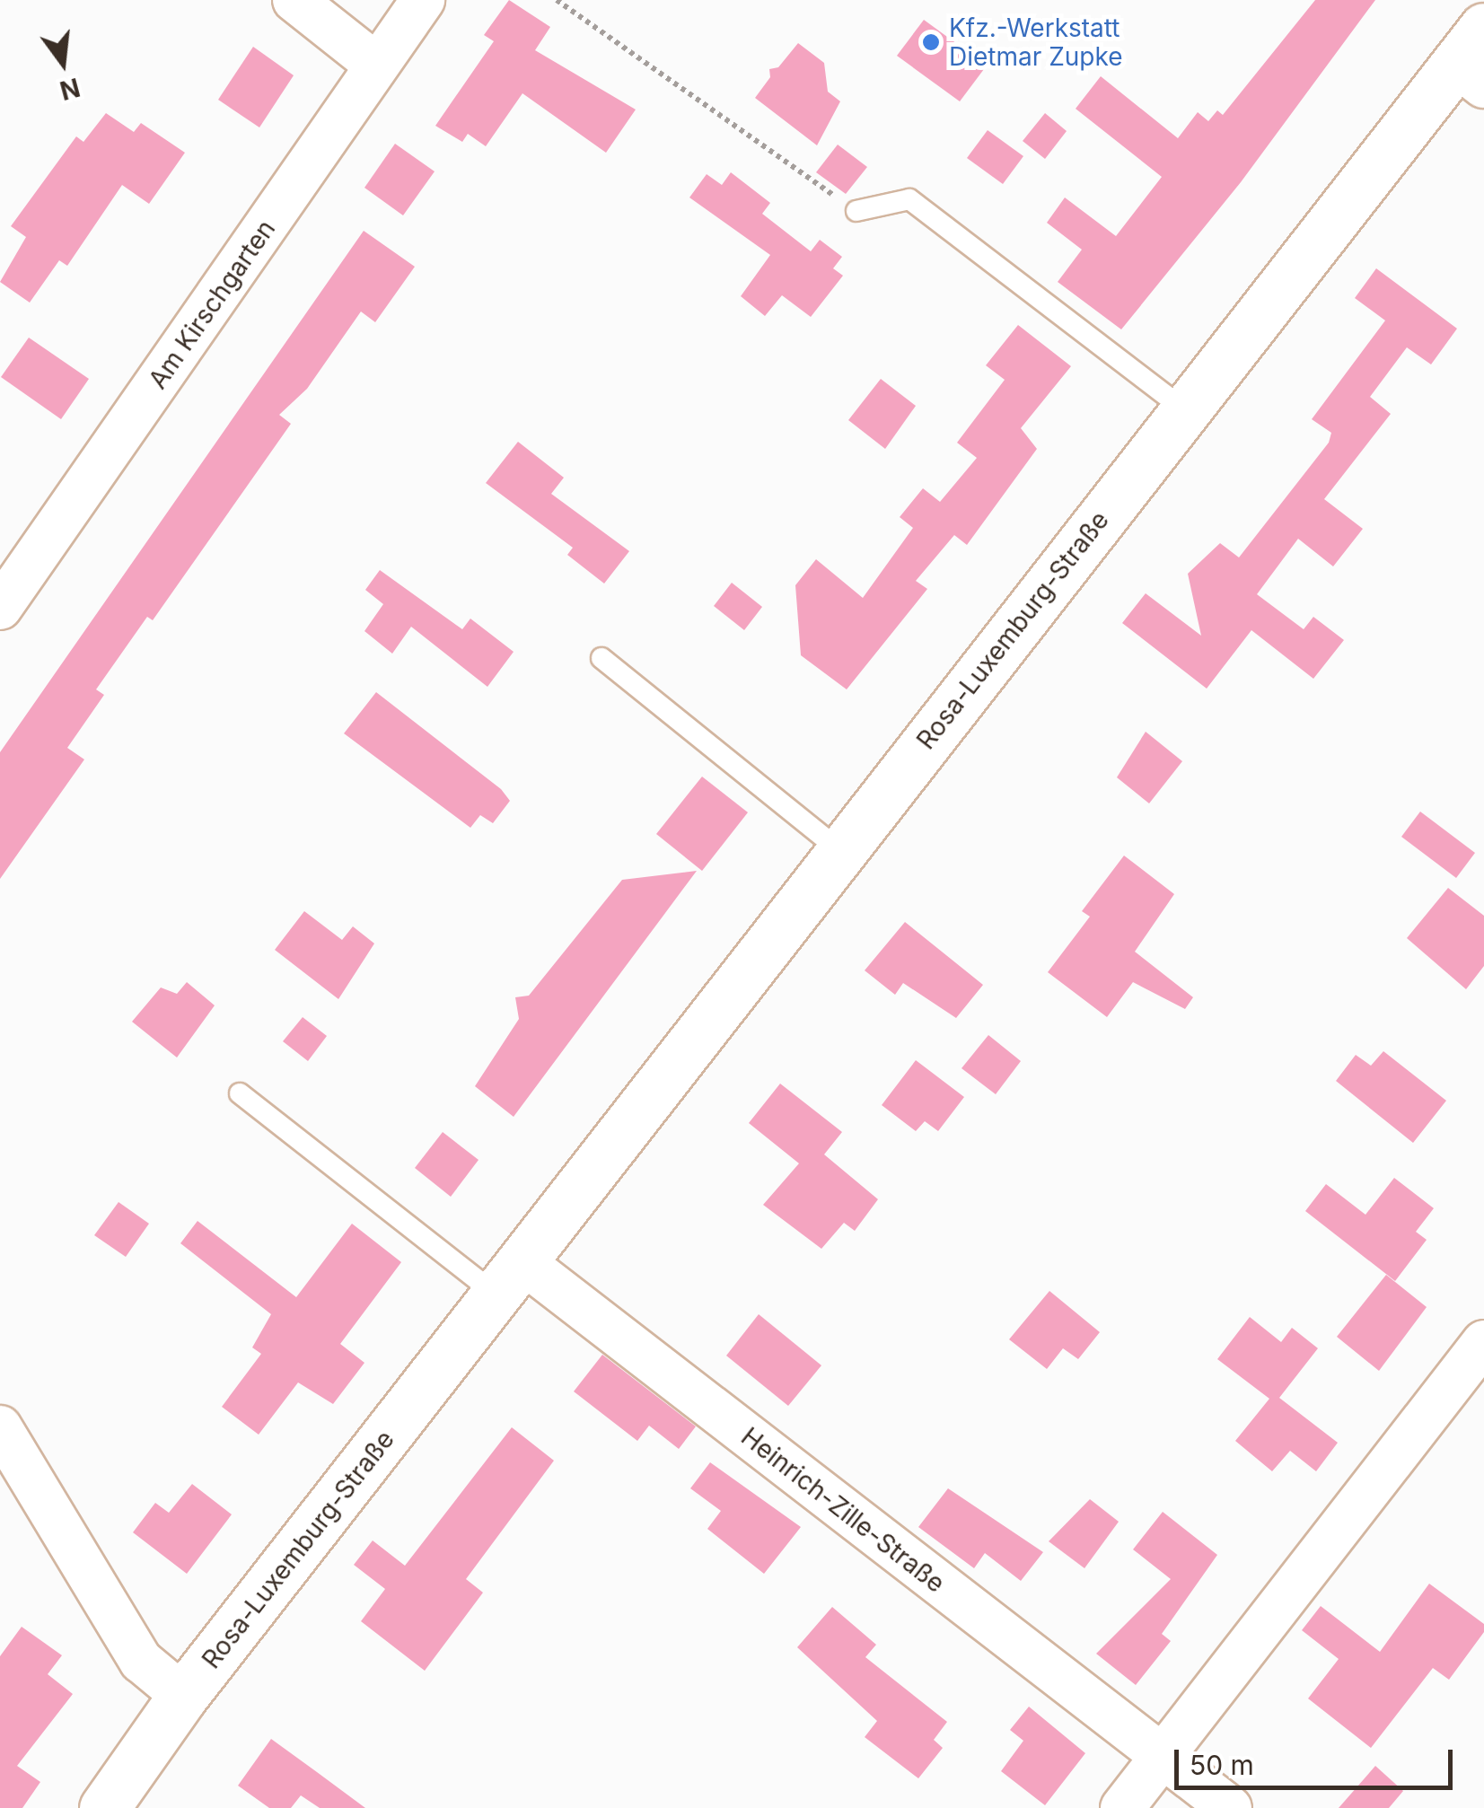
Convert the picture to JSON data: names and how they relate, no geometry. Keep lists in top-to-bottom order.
{
  "streets": {
    "street": ["Am Kirschgarten", "Rosa-Luxemburg-Straße", "Heinrich-Zille-Straße"]
  },
  "crossings": [
    ["Rosa-Luxemburg-Straße", "Heinrich-Zille-Straße"]
  ],
  "places": ["Kfz.-Werkstatt Dietmar Zupke"],
  "scale_bar": "50 m",
  "north": "bottom"
}
